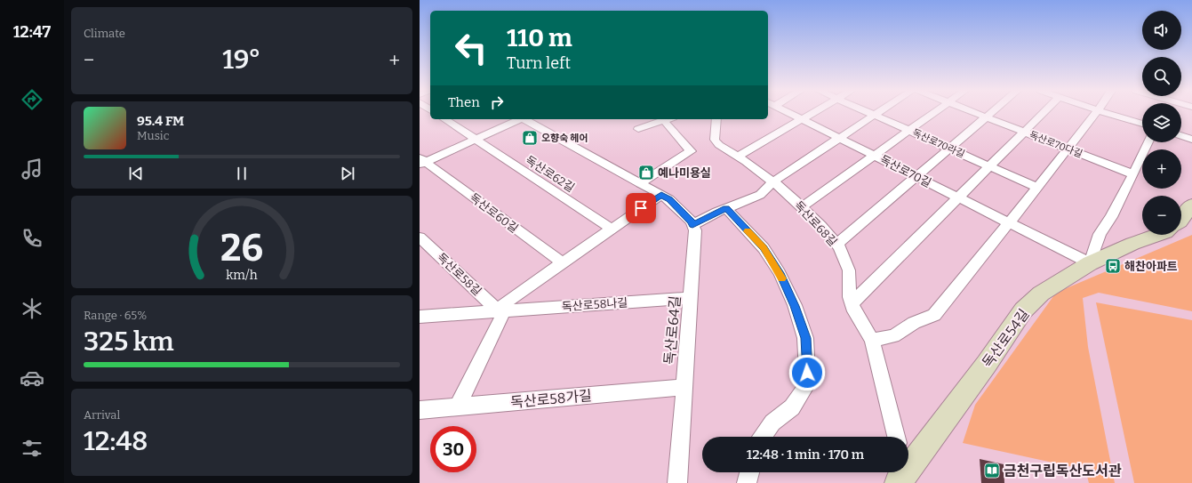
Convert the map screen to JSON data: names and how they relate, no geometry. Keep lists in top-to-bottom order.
{
  "streets": {
    "street": [
      "독산로70라길",
      "독산로70다길",
      "독산로70길",
      "독산로62길",
      "독산로60길",
      "독산로68길",
      "독산로58길",
      "독산로58나길",
      "독산로64길",
      "독산로54길",
      "독산로58가길"
    ]
  },
  "crossings": [
    ["독산로70길", "독산로54길"],
    ["독산로58길", "독산로58나길"],
    ["독산로58나길", "독산로64길"],
    ["독산로64길", "독산로58가길"]
  ],
  "places": {
    "shop": ["오향숙 헤어", "예나미용실"],
    "bus stop": ["해찬아파트"],
    "library": ["금천구립독산도서관"]
  },
  "page": {
    "tabs": "12:47",
    "tile": [
      "Climate",
      ["Range · 65%", "325 km"],
      ["Arrival", "12:48"]
    ],
    "map_buttons": ["+", "−"],
    "turn": ["110 m", "Turn left"],
    "heat": ["−", "19°", "+"],
    "then": "Then",
    "song": ["95.4 FM", "Music"],
    "limit": "30",
    "trip": "12:48 · 1 min · 170 m",
    "gauge": ["26", "km/h"]
  }
}
